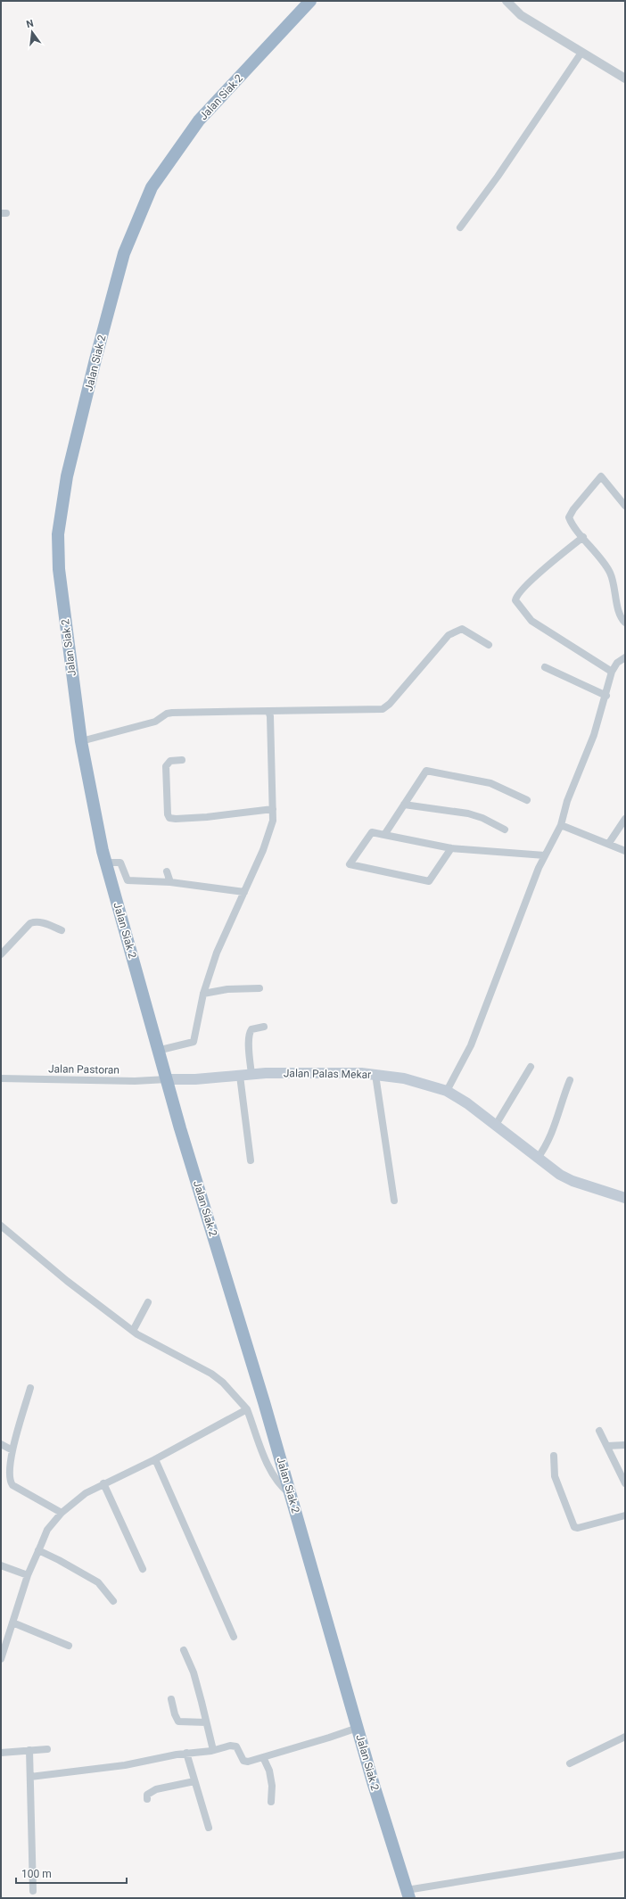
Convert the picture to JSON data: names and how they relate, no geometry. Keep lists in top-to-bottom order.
{
  "streets": {
    "highway": ["Jalan Siak 2"],
    "main road": ["Jalan Palas Mekar"],
    "street": ["Jalan Pastoran"]
  },
  "crossings": [
    ["Jalan Siak 2", "Jalan Pastoran"],
    ["Jalan Siak 2", "Jalan Palas Mekar"],
    ["Jalan Pastoran", "Jalan Palas Mekar"]
  ],
  "scale_bar": "100 m",
  "north": "top"
}
